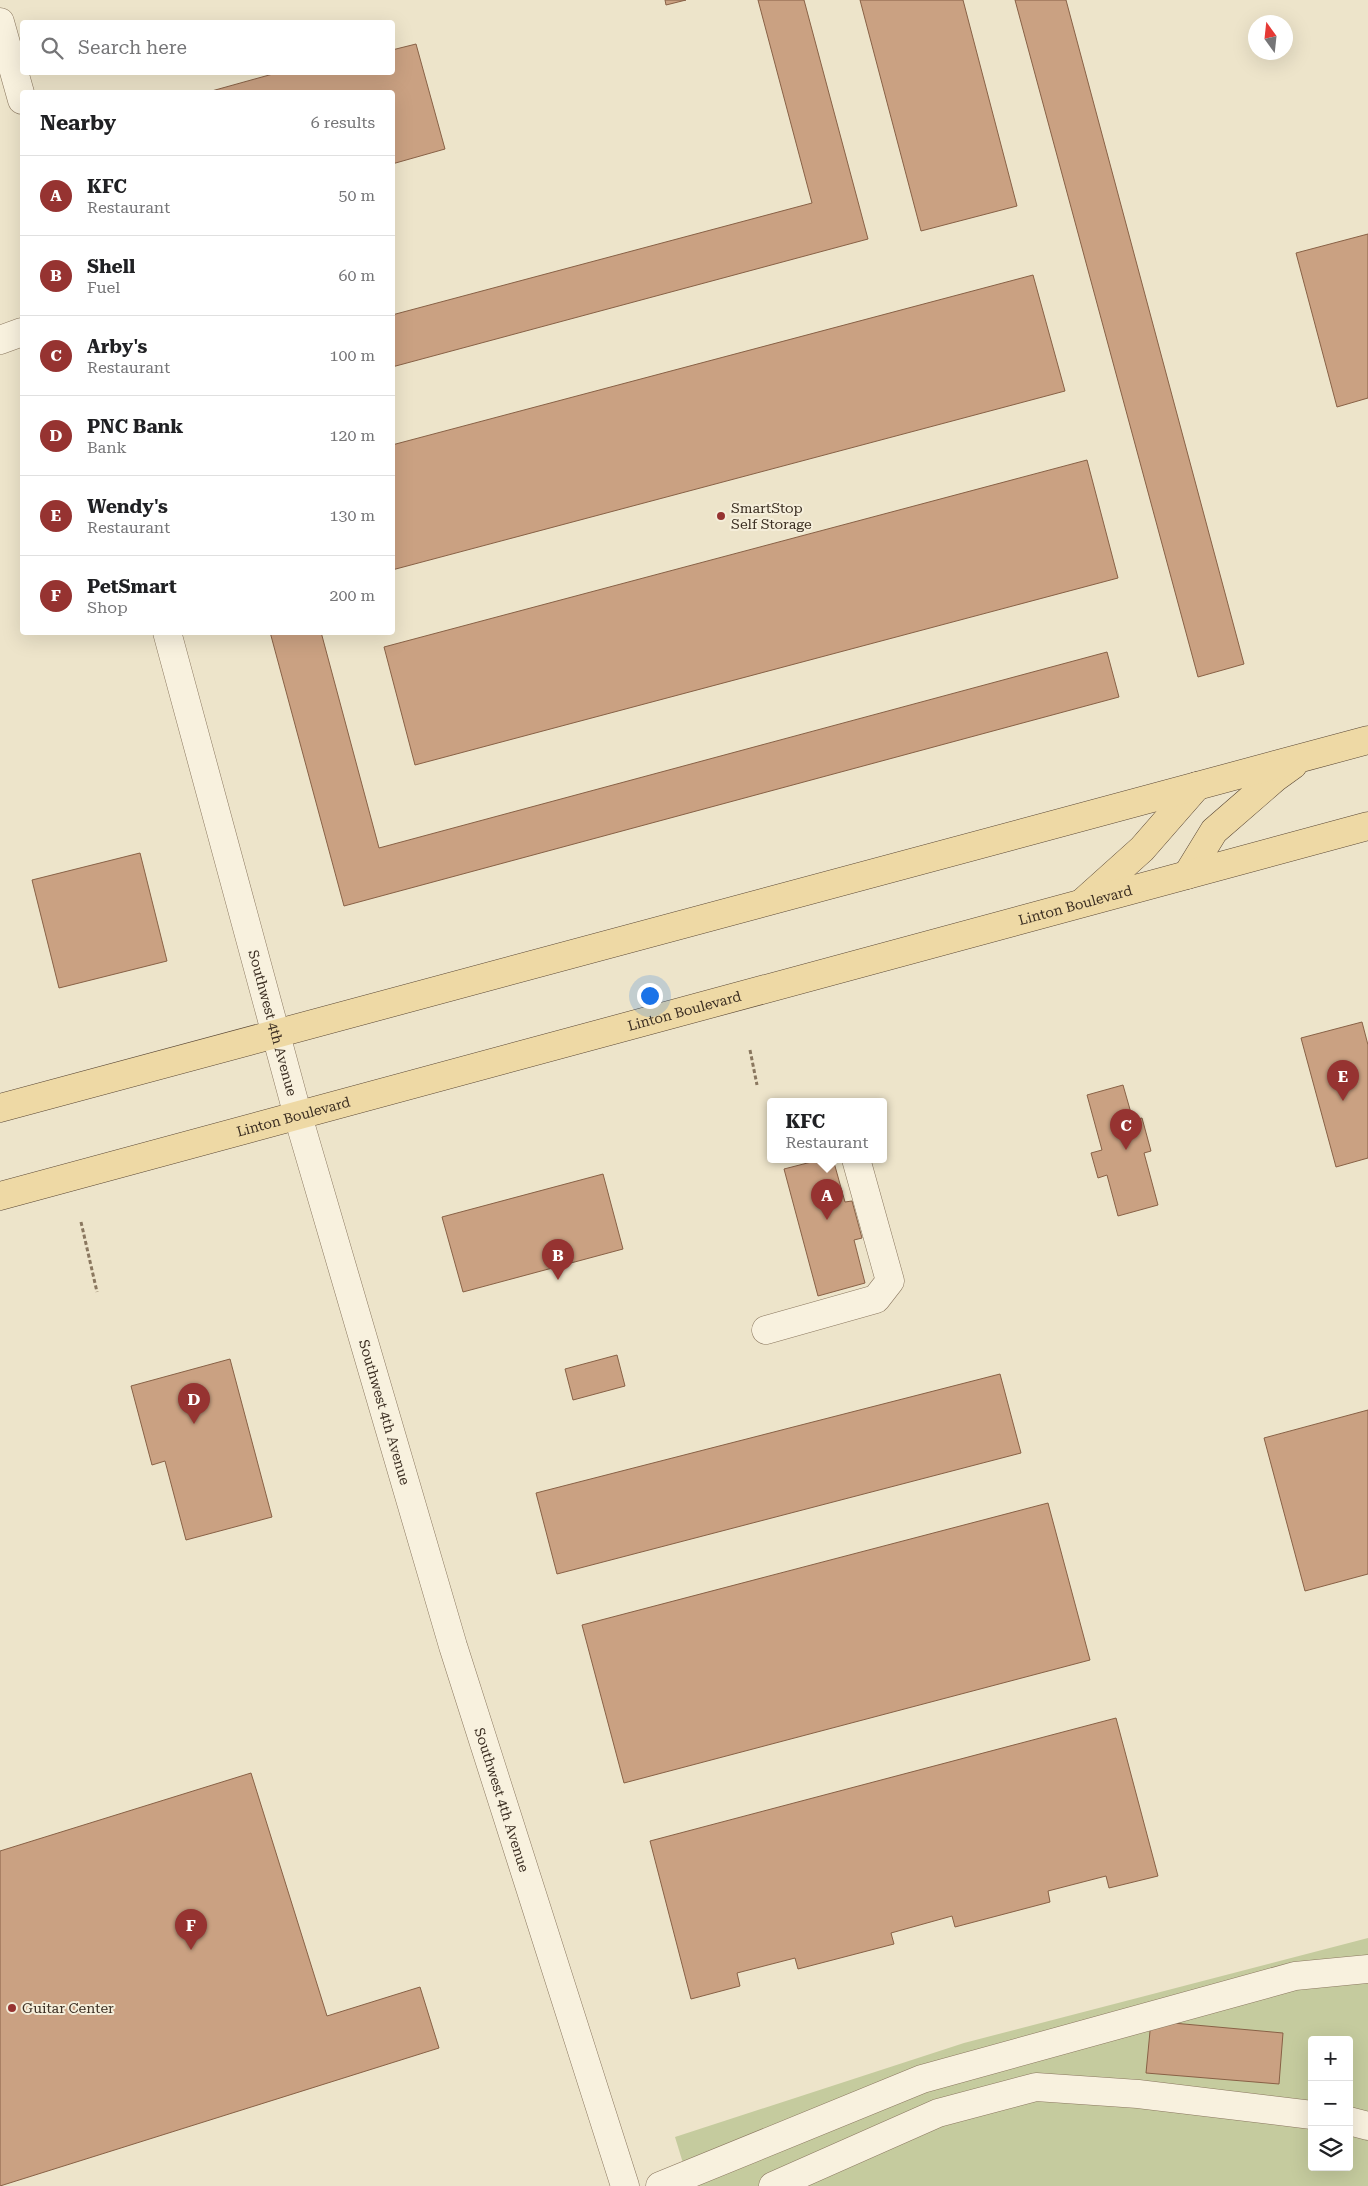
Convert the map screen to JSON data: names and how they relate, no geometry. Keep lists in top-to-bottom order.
{
  "streets": {
    "main road": ["Linton Boulevard"],
    "street": ["Southwest 4th Avenue"]
  },
  "crossings": [
    ["Linton Boulevard", "Southwest 4th Avenue"]
  ],
  "places": ["SmartStop Self Storage", "Guitar Center"],
  "north": "top",
  "page": {
    "search": "Search here",
    "heading": ["Nearby", "6 results"],
    "list": [
      {
        "mark": "A",
        "name": "KFC",
        "note": "Restaurant",
        "value": "50 m"
      },
      {
        "mark": "B",
        "name": "Shell",
        "note": "Fuel",
        "value": "60 m"
      },
      {
        "mark": "C",
        "name": "Arby's",
        "note": "Restaurant",
        "value": "100 m"
      },
      {
        "mark": "D",
        "name": "PNC Bank",
        "note": "Bank",
        "value": "120 m"
      },
      {
        "mark": "E",
        "name": "Wendy's",
        "note": "Restaurant",
        "value": "130 m"
      },
      {
        "mark": "F",
        "name": "PetSmart",
        "note": "Shop",
        "value": "200 m"
      }
    ],
    "pins": [
      "E",
      "C",
      "A",
      "B",
      "D",
      "F"
    ],
    "popup": ["KFC", "Restaurant"],
    "map_buttons": ["+", "−"]
  }
}
